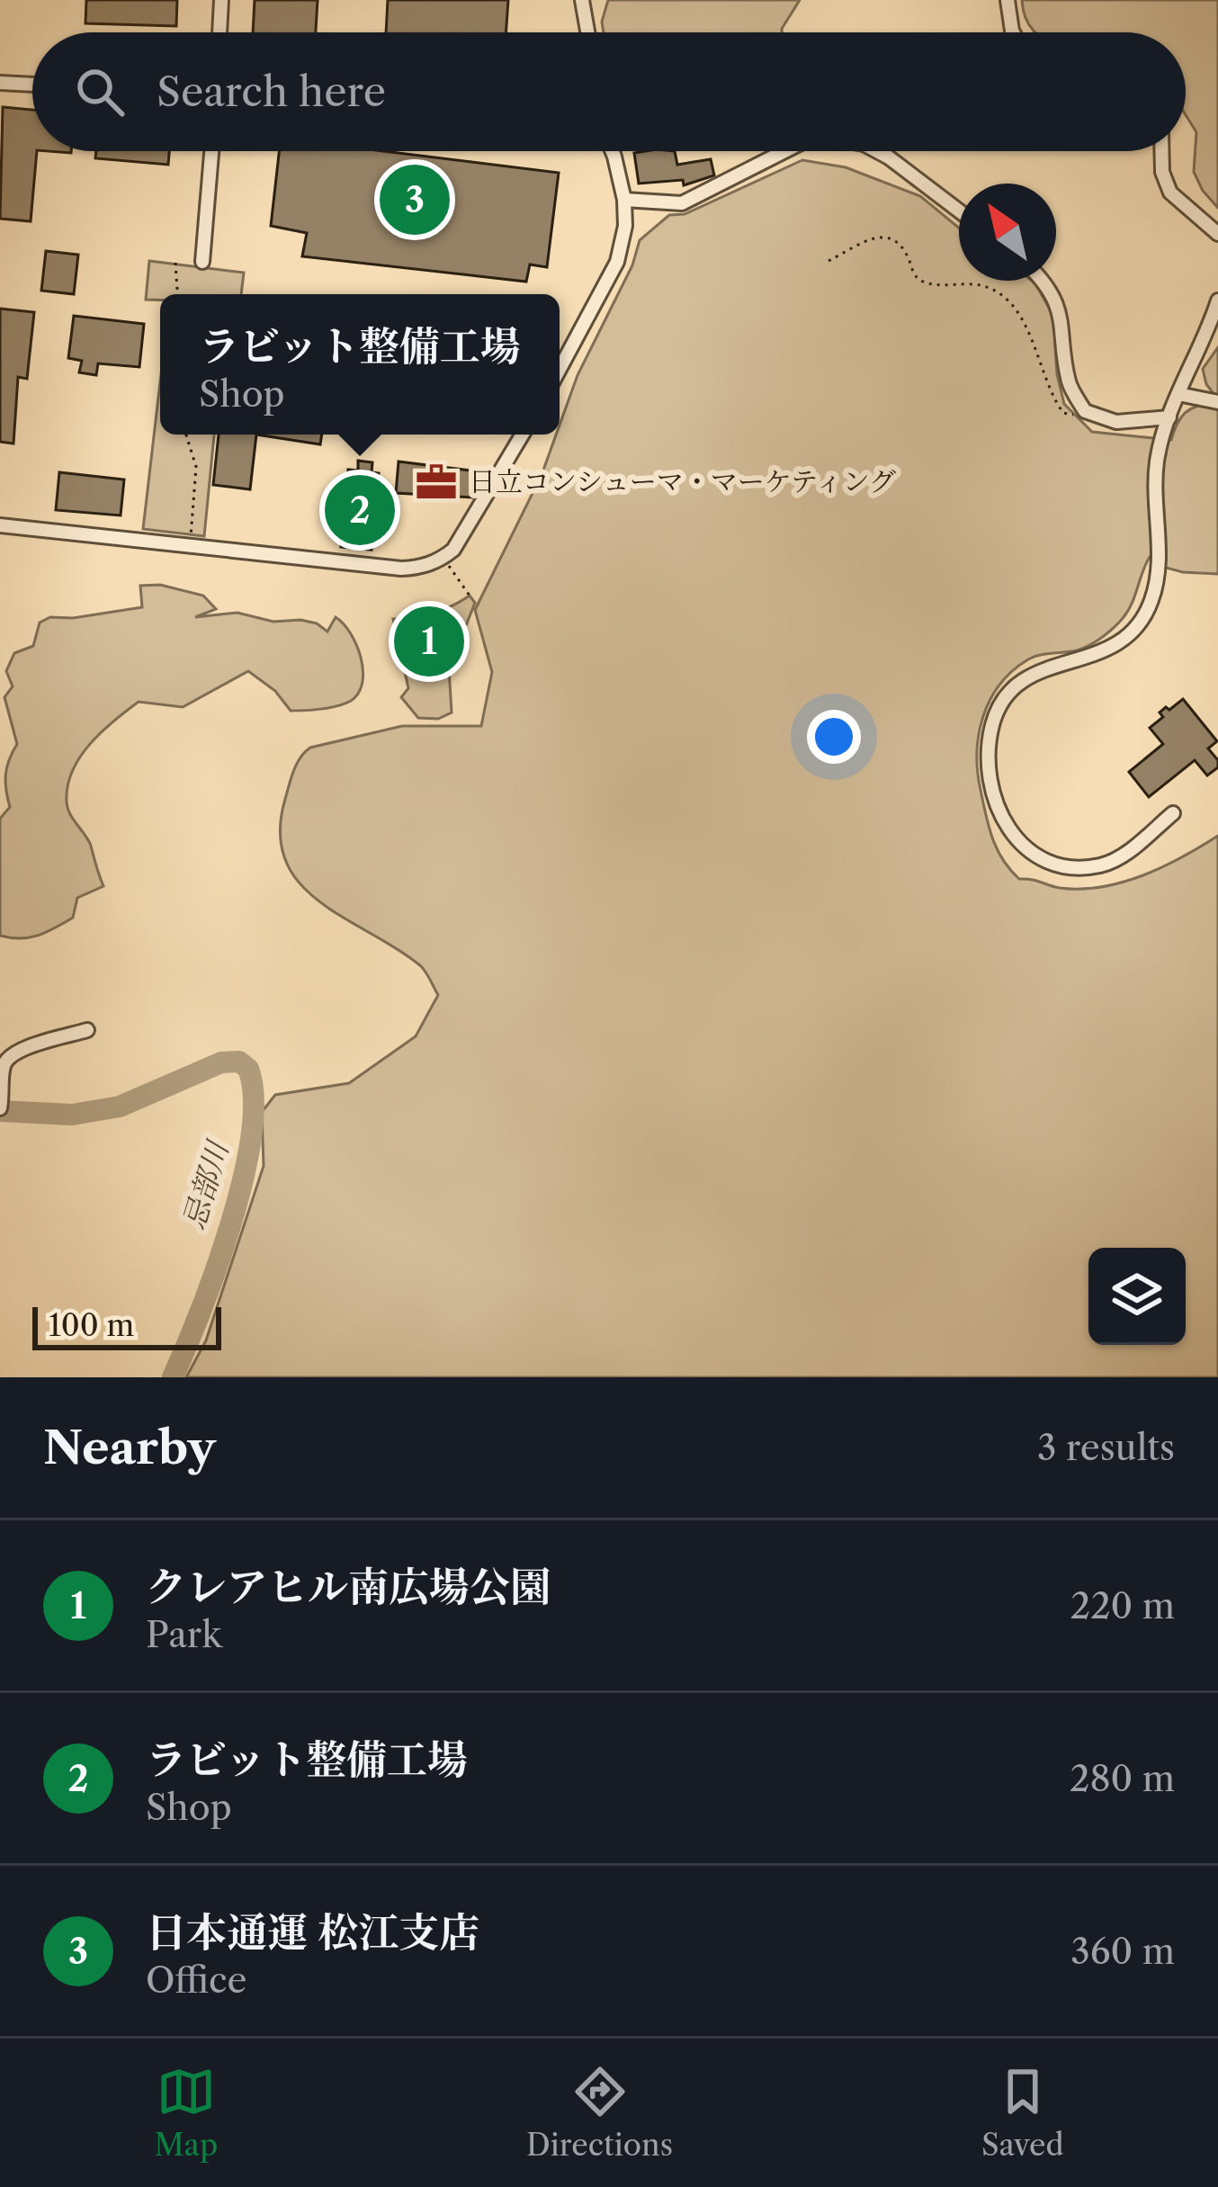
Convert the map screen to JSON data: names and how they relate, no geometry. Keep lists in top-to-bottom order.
{
  "water": ["忌部川"],
  "places": {
    "office": ["日立コンシューマ・マーケティング"]
  },
  "scale_bar": "100 m",
  "north": "top left",
  "page": {
    "search": "Search here",
    "pins": ["3", "2", "1"],
    "popup": ["ラビット整備工場", "Shop"],
    "scale": "100 m",
    "heading": ["Nearby", "3 results"],
    "list": [
      {
        "mark": "1",
        "name": "クレアヒル南広場公園",
        "note": "Park",
        "value": "220 m"
      },
      {
        "mark": "2",
        "name": "ラビット整備工場",
        "note": "Shop",
        "value": "280 m"
      },
      {
        "mark": "3",
        "name": "日本通運 松江支店",
        "note": "Office",
        "value": "360 m"
      }
    ],
    "nav": ["Map", "Directions", "Saved"]
  }
}
